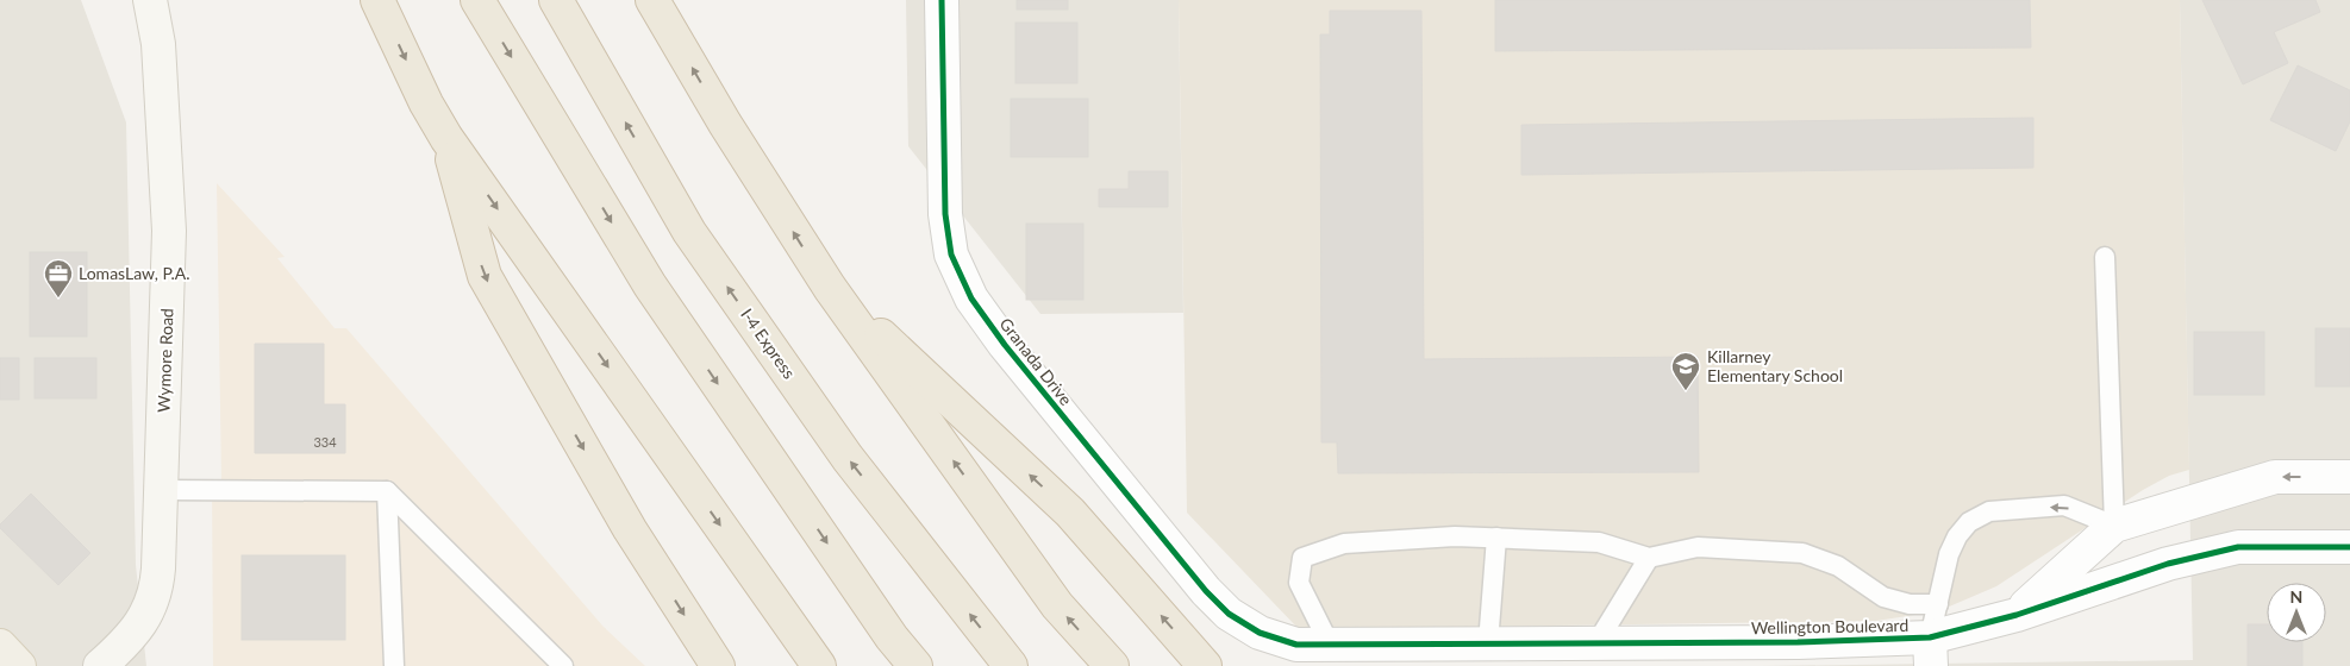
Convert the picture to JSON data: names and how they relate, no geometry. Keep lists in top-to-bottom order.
{
  "streets": {
    "highway": ["I-4 Express"],
    "main road": ["Wymore Road"],
    "street": ["Granada Drive", "Wellington Boulevard"]
  },
  "crossings": [
    ["Granada Drive", "Wellington Boulevard"]
  ],
  "places": {
    "office": ["LomasLaw, P.A."],
    "school or university": ["Killarney Elementary School"]
  },
  "house_numbers": ["334"],
  "north": "top"
}
